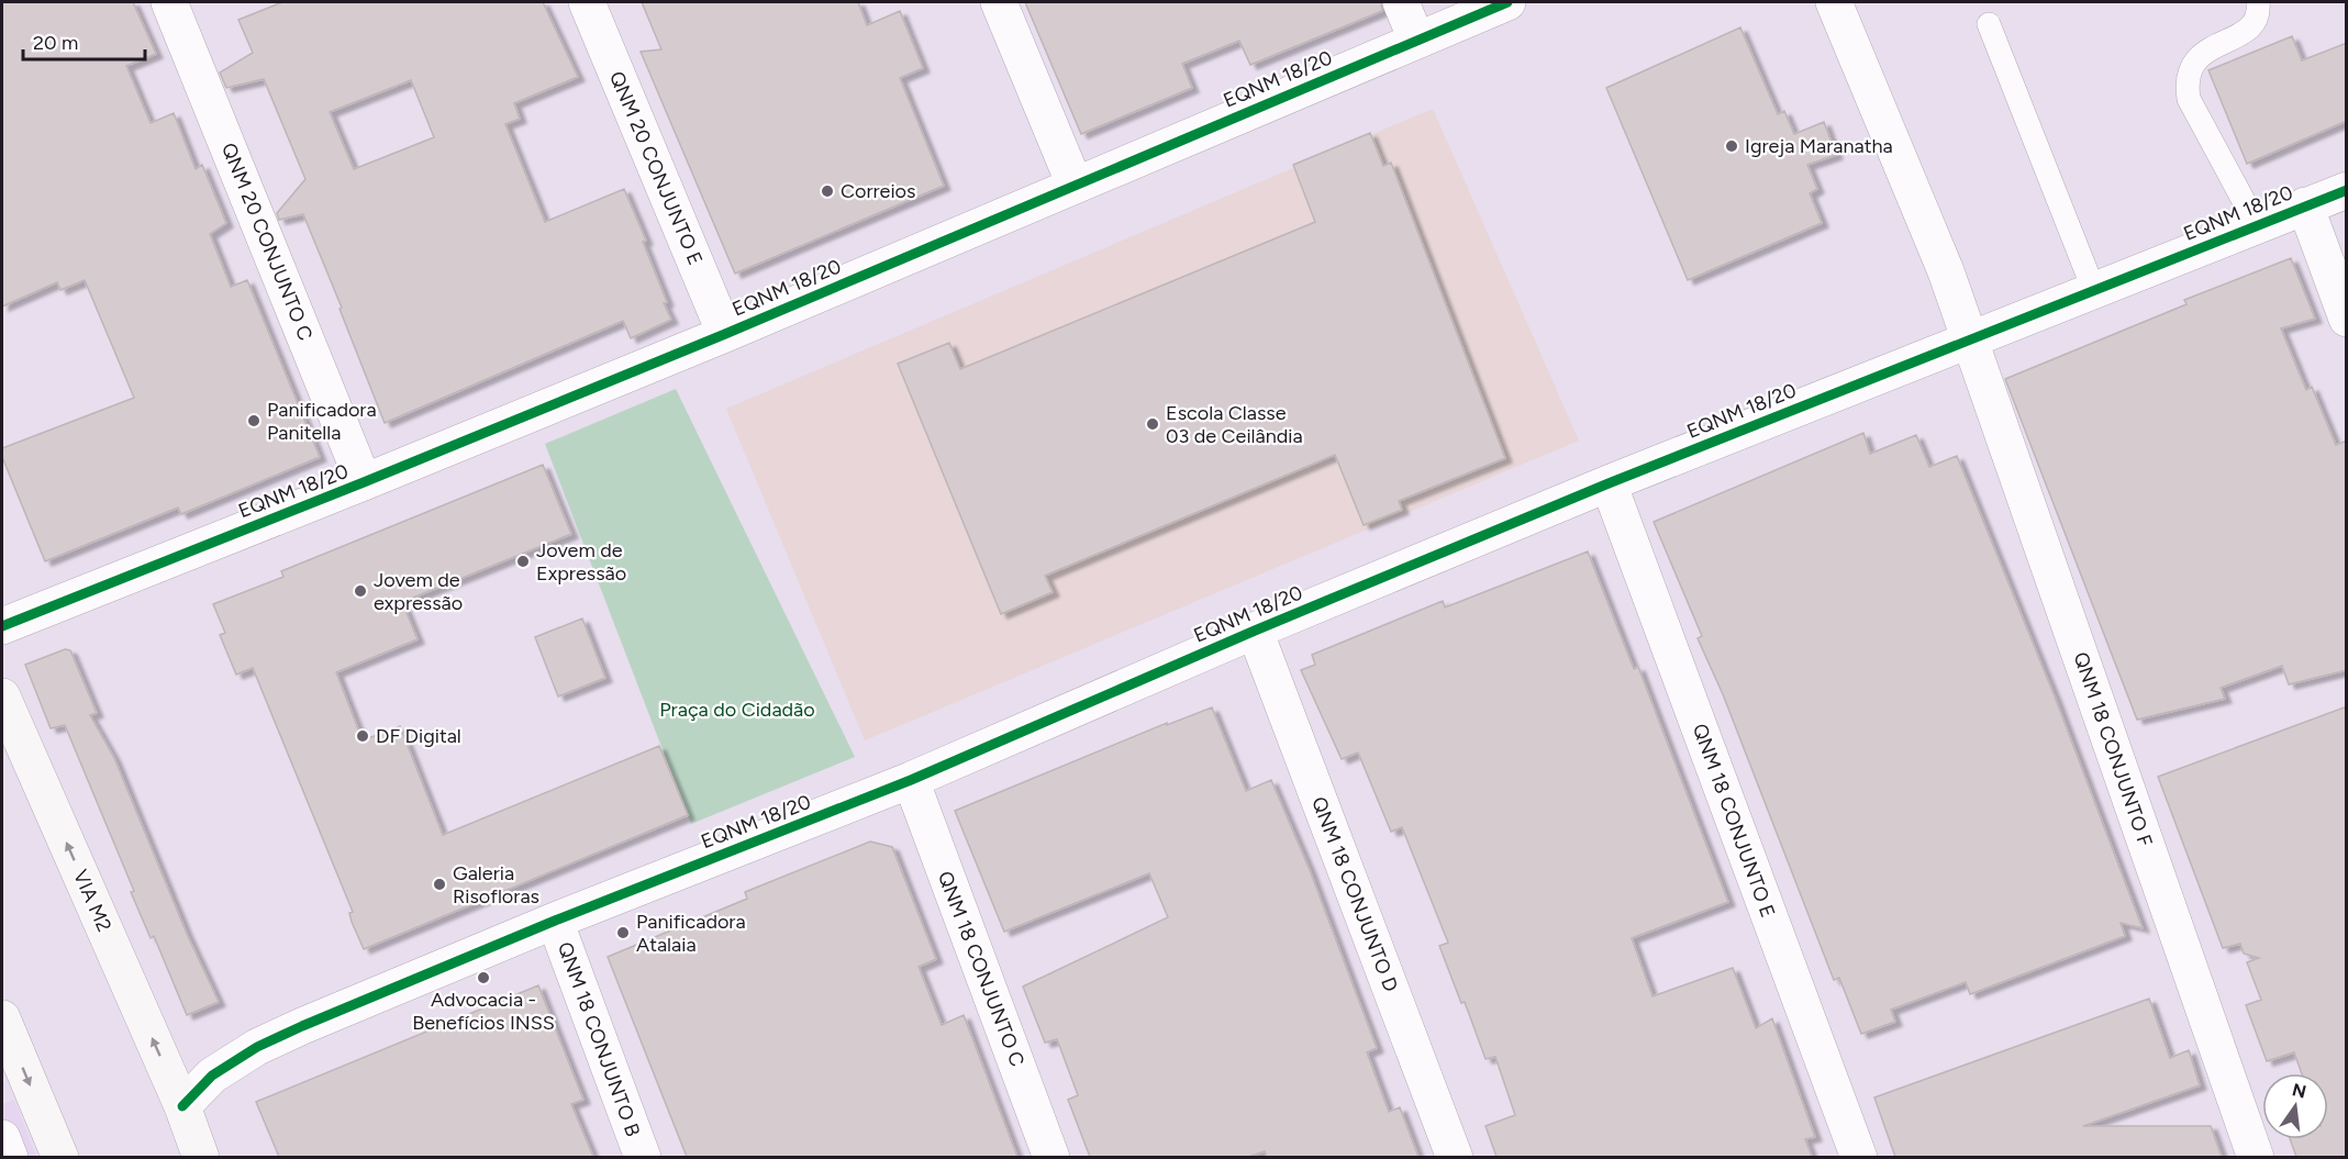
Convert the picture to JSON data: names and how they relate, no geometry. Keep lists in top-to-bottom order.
{
  "streets": {
    "main road": ["VIA M2"],
    "street": [
      "EQNM 18/20",
      "QNM 20 CONJUNTO E",
      "QNM 20 CONJUNTO C",
      "QNM 18 CONJUNTO F",
      "QNM 18 CONJUNTO E",
      "QNM 18 CONJUNTO D",
      "QNM 18 CONJUNTO C",
      "QNM 18 CONJUNTO B"
    ]
  },
  "crossings": [
    ["EQNM 18/20", "QNM 20 CONJUNTO E"],
    ["EQNM 18/20", "QNM 20 CONJUNTO C"],
    ["EQNM 18/20", "QNM 18 CONJUNTO F"],
    ["EQNM 18/20", "QNM 18 CONJUNTO E"],
    ["EQNM 18/20", "QNM 18 CONJUNTO D"],
    ["EQNM 18/20", "VIA M2"],
    ["EQNM 18/20", "QNM 18 CONJUNTO C"],
    ["EQNM 18/20", "QNM 18 CONJUNTO B"]
  ],
  "parks": ["Praça do Cidadão"],
  "places": [
    "Igreja Maranatha",
    "Correios",
    "Panificadora Panitella",
    "Escola Classe 03 de Ceilândia",
    "Jovem de Expressão",
    "Jovem de expressão",
    "DF Digital",
    "Galeria Risofloras",
    "Panificadora Atalaia",
    "Advocacia - Benefícios INSS"
  ],
  "scale_bar": "20 m",
  "north": "top"
}
